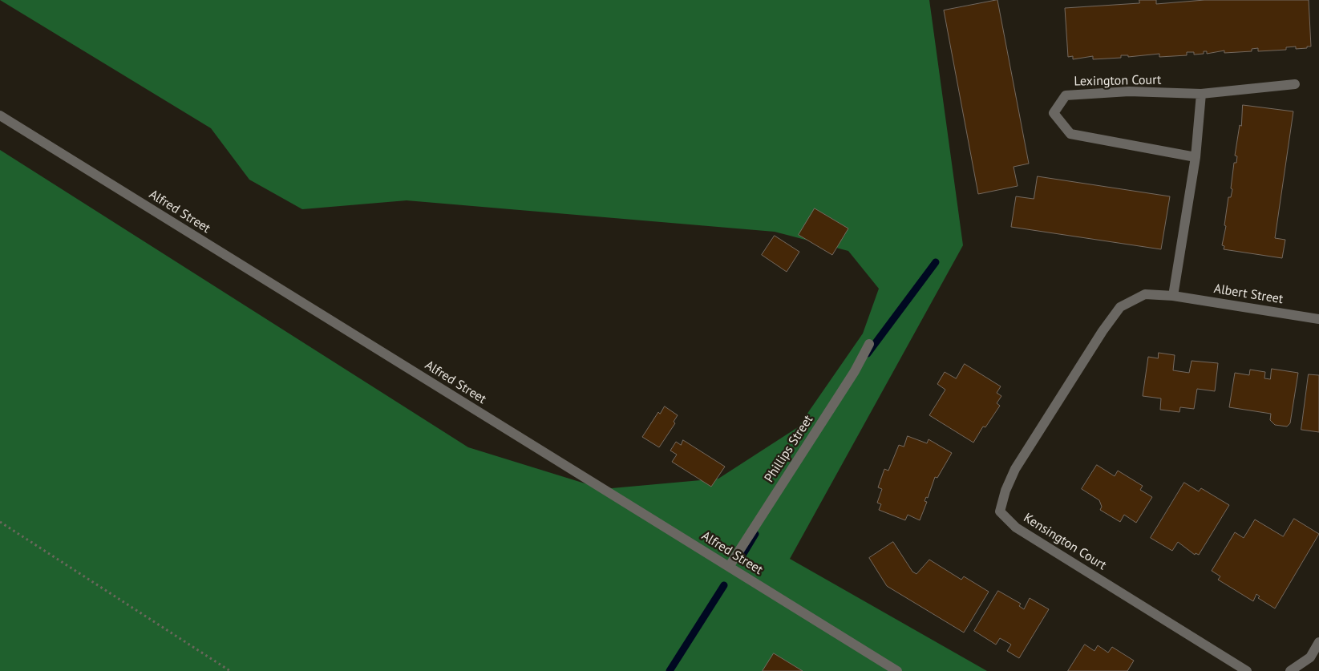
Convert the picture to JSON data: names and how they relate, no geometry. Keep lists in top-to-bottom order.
{
  "streets": {
    "street": [
      "Lexington Court",
      "Alfred Street",
      "Albert Street",
      "Phillips Street",
      "Kensington Court"
    ]
  },
  "crossings": [
    ["Alfred Street", "Phillips Street"],
    ["Albert Street", "Kensington Court"]
  ]
}
